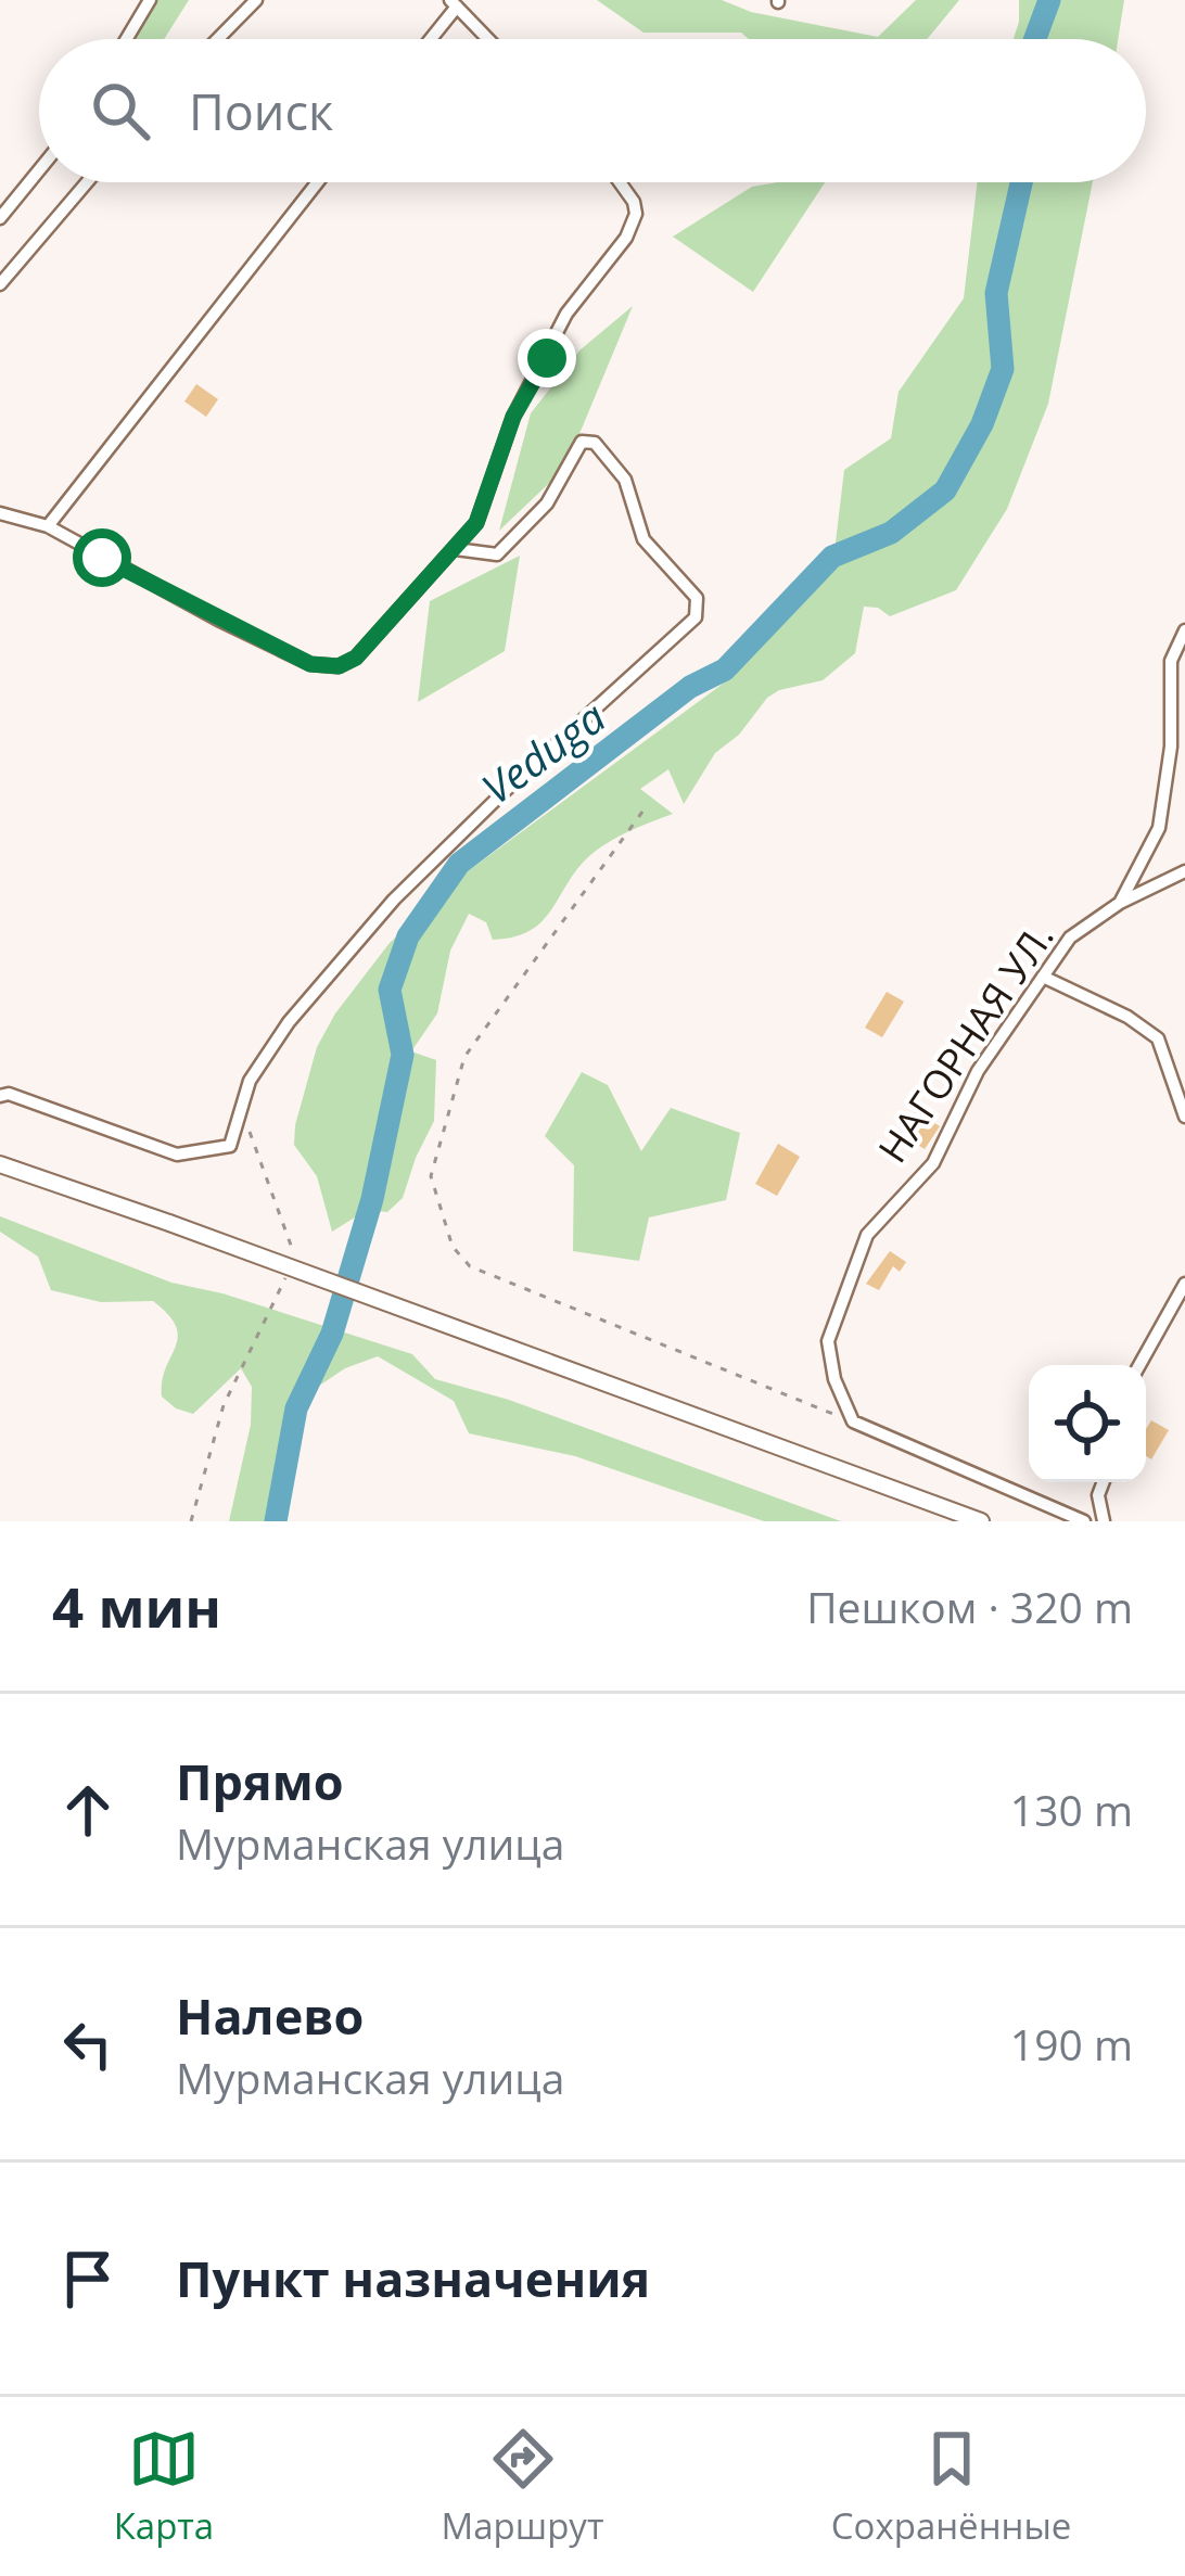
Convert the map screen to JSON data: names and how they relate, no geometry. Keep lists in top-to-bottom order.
{
  "streets": {
    "street": ["НАГОРНАЯ УЛ."]
  },
  "water": ["Veduga"],
  "page": {
    "search": "Поиск",
    "heading": ["4 мин", "Пешком · 320 m"],
    "list": [
      ["Прямо", "Мурманская улица", "130 m"],
      ["Налево", "Мурманская улица", "190 m"],
      "Пункт назначения"
    ],
    "nav": ["Карта", "Маршрут", "Сохранённые"]
  }
}
